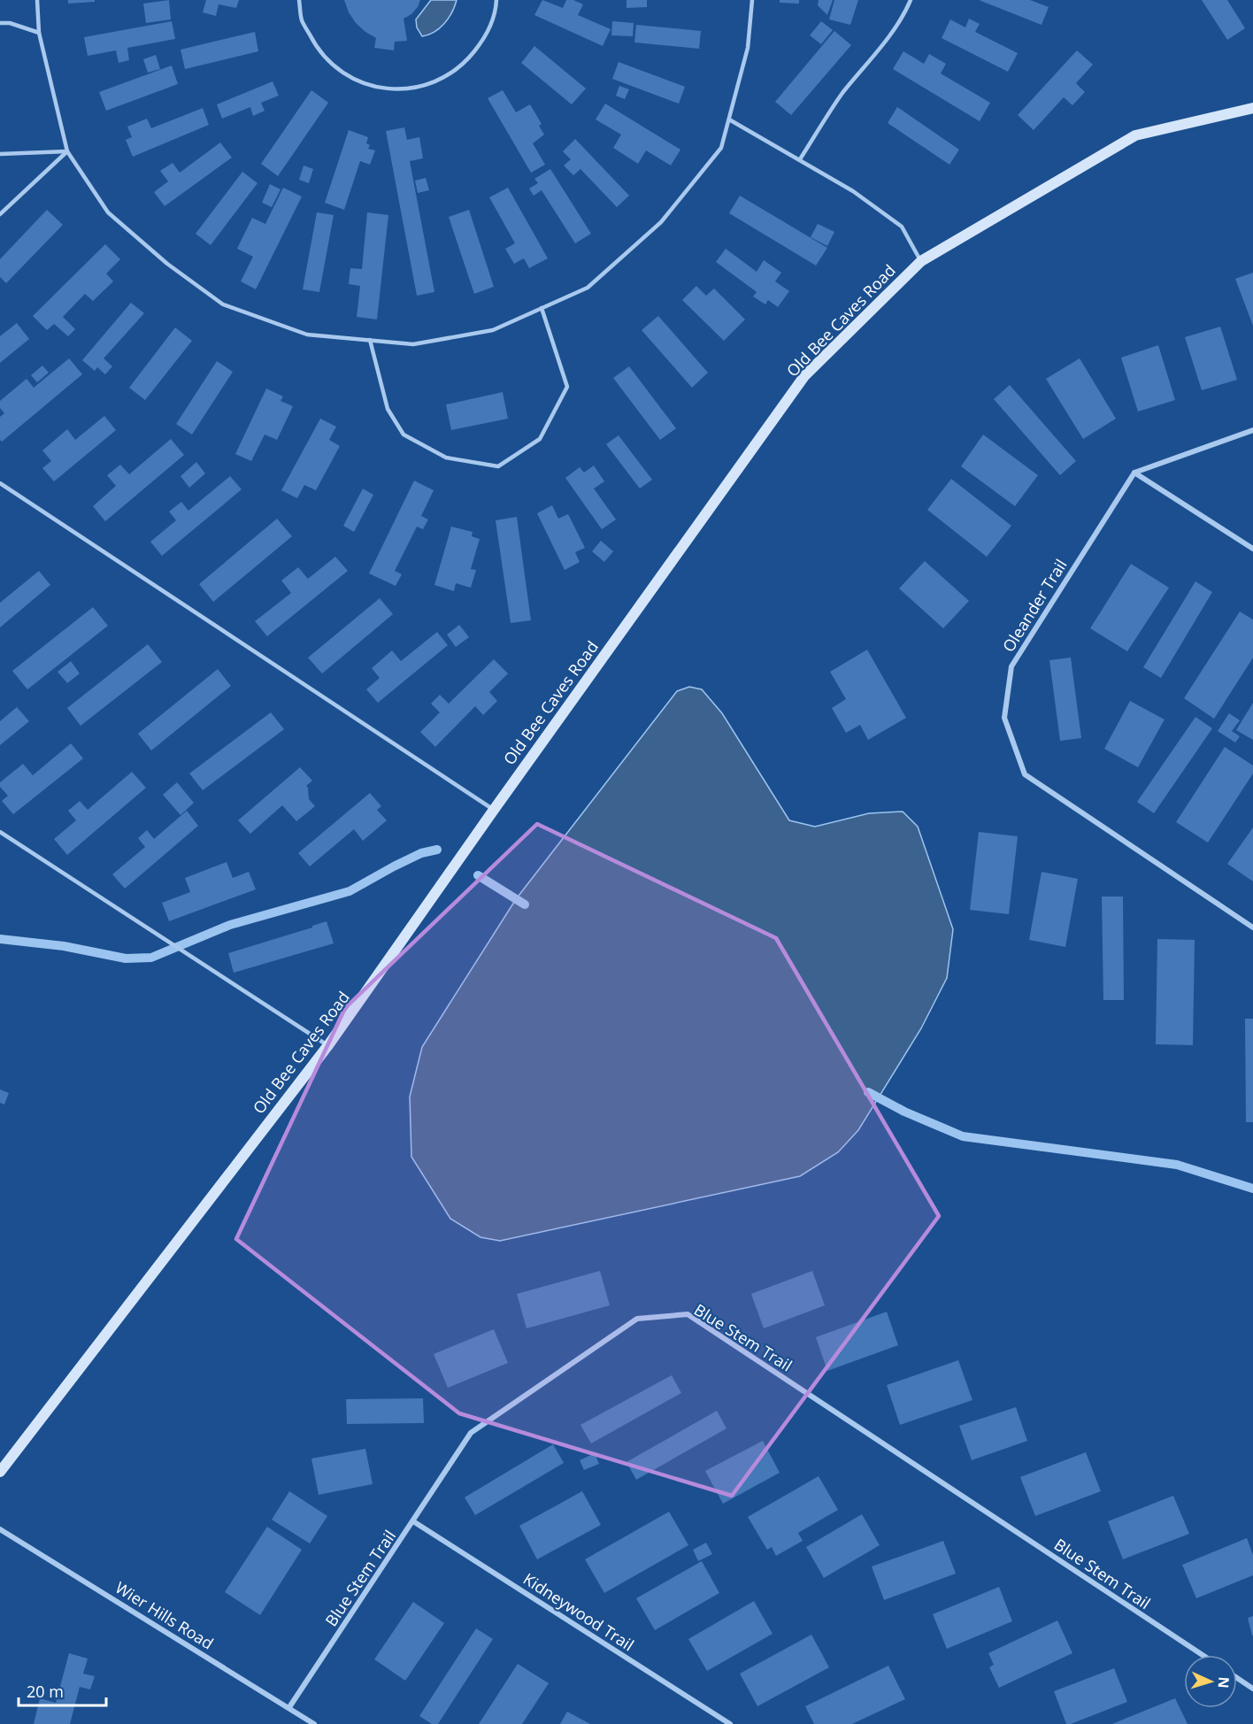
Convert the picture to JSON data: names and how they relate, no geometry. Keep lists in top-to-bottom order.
{
  "streets": {
    "street": [
      "Old Bee Caves Road",
      "Oleander Trail",
      "Blue Stem Trail",
      "Kidneywood Trail",
      "Wier Hills Road"
    ]
  },
  "crossings": [
    ["Blue Stem Trail", "Kidneywood Trail"],
    ["Blue Stem Trail", "Wier Hills Road"]
  ],
  "scale_bar": "20 m",
  "north": "right"
}
